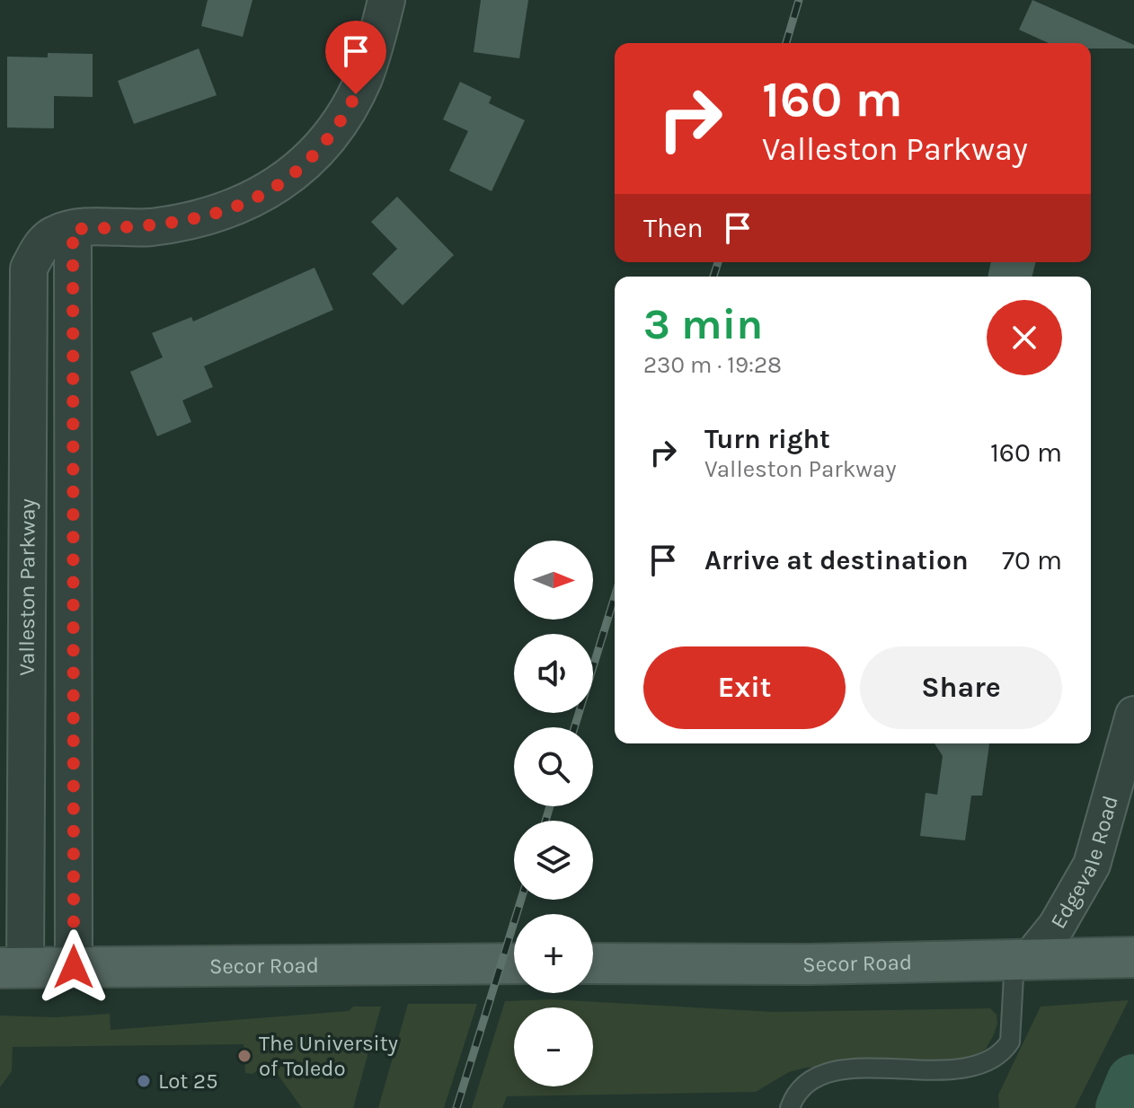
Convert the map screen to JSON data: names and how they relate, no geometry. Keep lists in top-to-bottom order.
{
  "streets": {
    "main road": ["Secor Road"],
    "street": ["Valleston Parkway", "Edgevale Road"]
  },
  "crossings": [
    ["Valleston Parkway", "Secor Road"],
    ["Edgevale Road", "Secor Road"]
  ],
  "places": ["The University of Toledo", "Lot 25"],
  "north": "right",
  "page": {
    "turn": ["160 m", "Valleston Parkway"],
    "then": "Then",
    "heading": ["3 min", "230 m · 19:28"],
    "list": [
      {
        "name": "Turn right",
        "note": "Valleston Parkway",
        "value": "160 m"
      },
      {
        "name": "Arrive at destination",
        "value": "70 m"
      }
    ],
    "map_buttons": ["+", "−"],
    "buttons": ["Exit", "Share"]
  }
}
